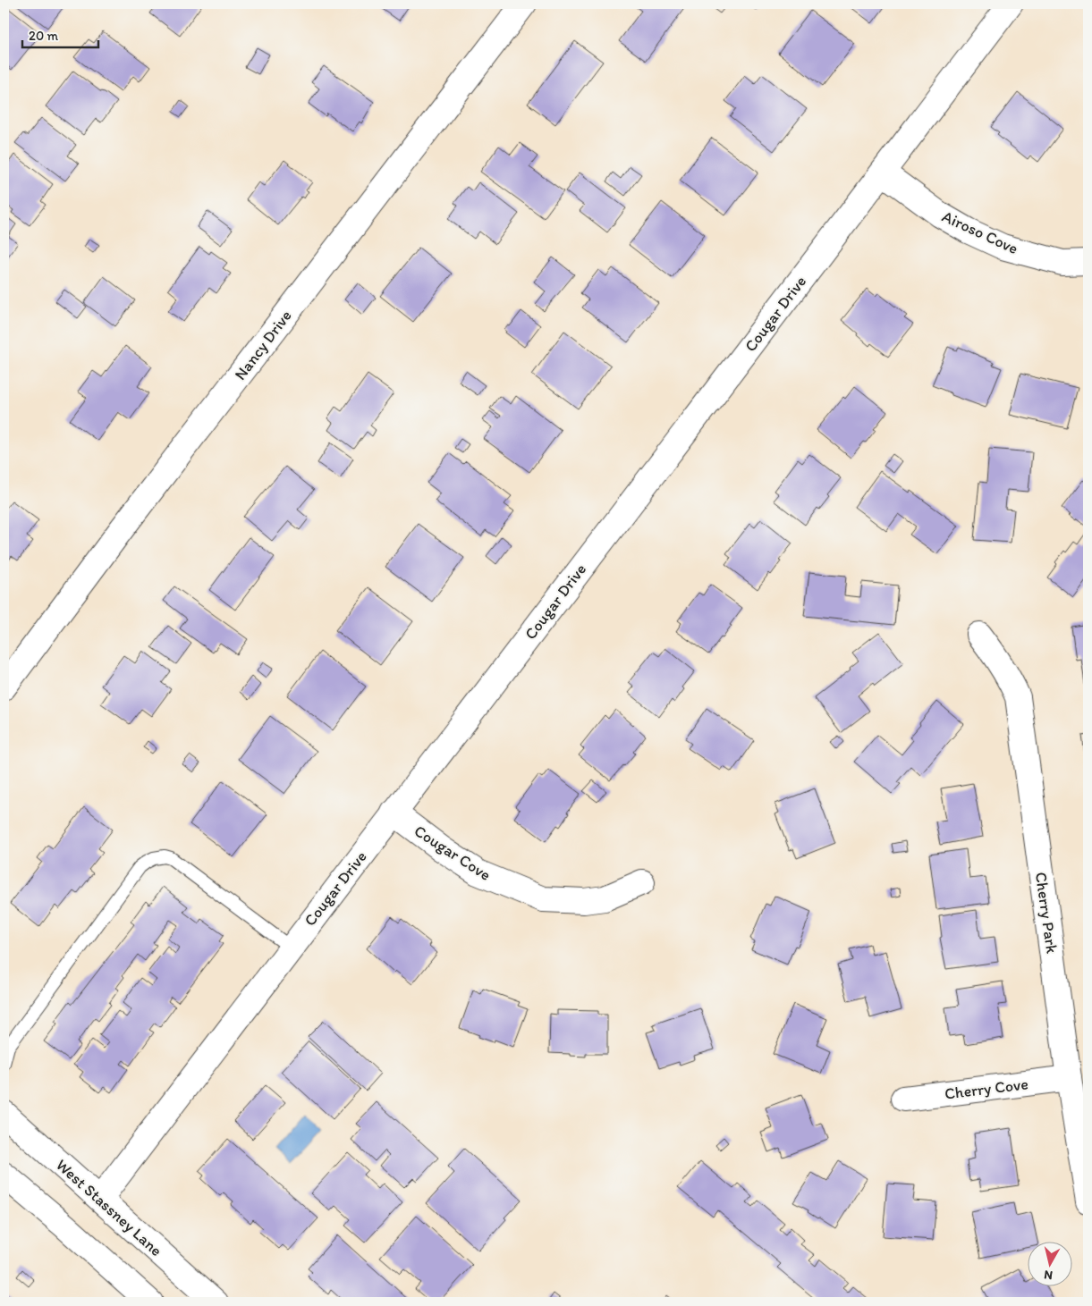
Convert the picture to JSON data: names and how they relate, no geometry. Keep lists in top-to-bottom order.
{
  "streets": {
    "street": [
      "Airoso Cove",
      "Cougar Drive",
      "Nancy Drive",
      "Cougar Cove",
      "Cherry Park",
      "Cherry Cove",
      "West Stassney Lane"
    ]
  },
  "crossings": [
    ["Airoso Cove", "Cougar Drive"],
    ["Cougar Drive", "Cougar Cove"],
    ["Cougar Drive", "West Stassney Lane"],
    ["Cherry Park", "Cherry Cove"]
  ],
  "scale_bar": "20 m",
  "north": "bottom"
}
